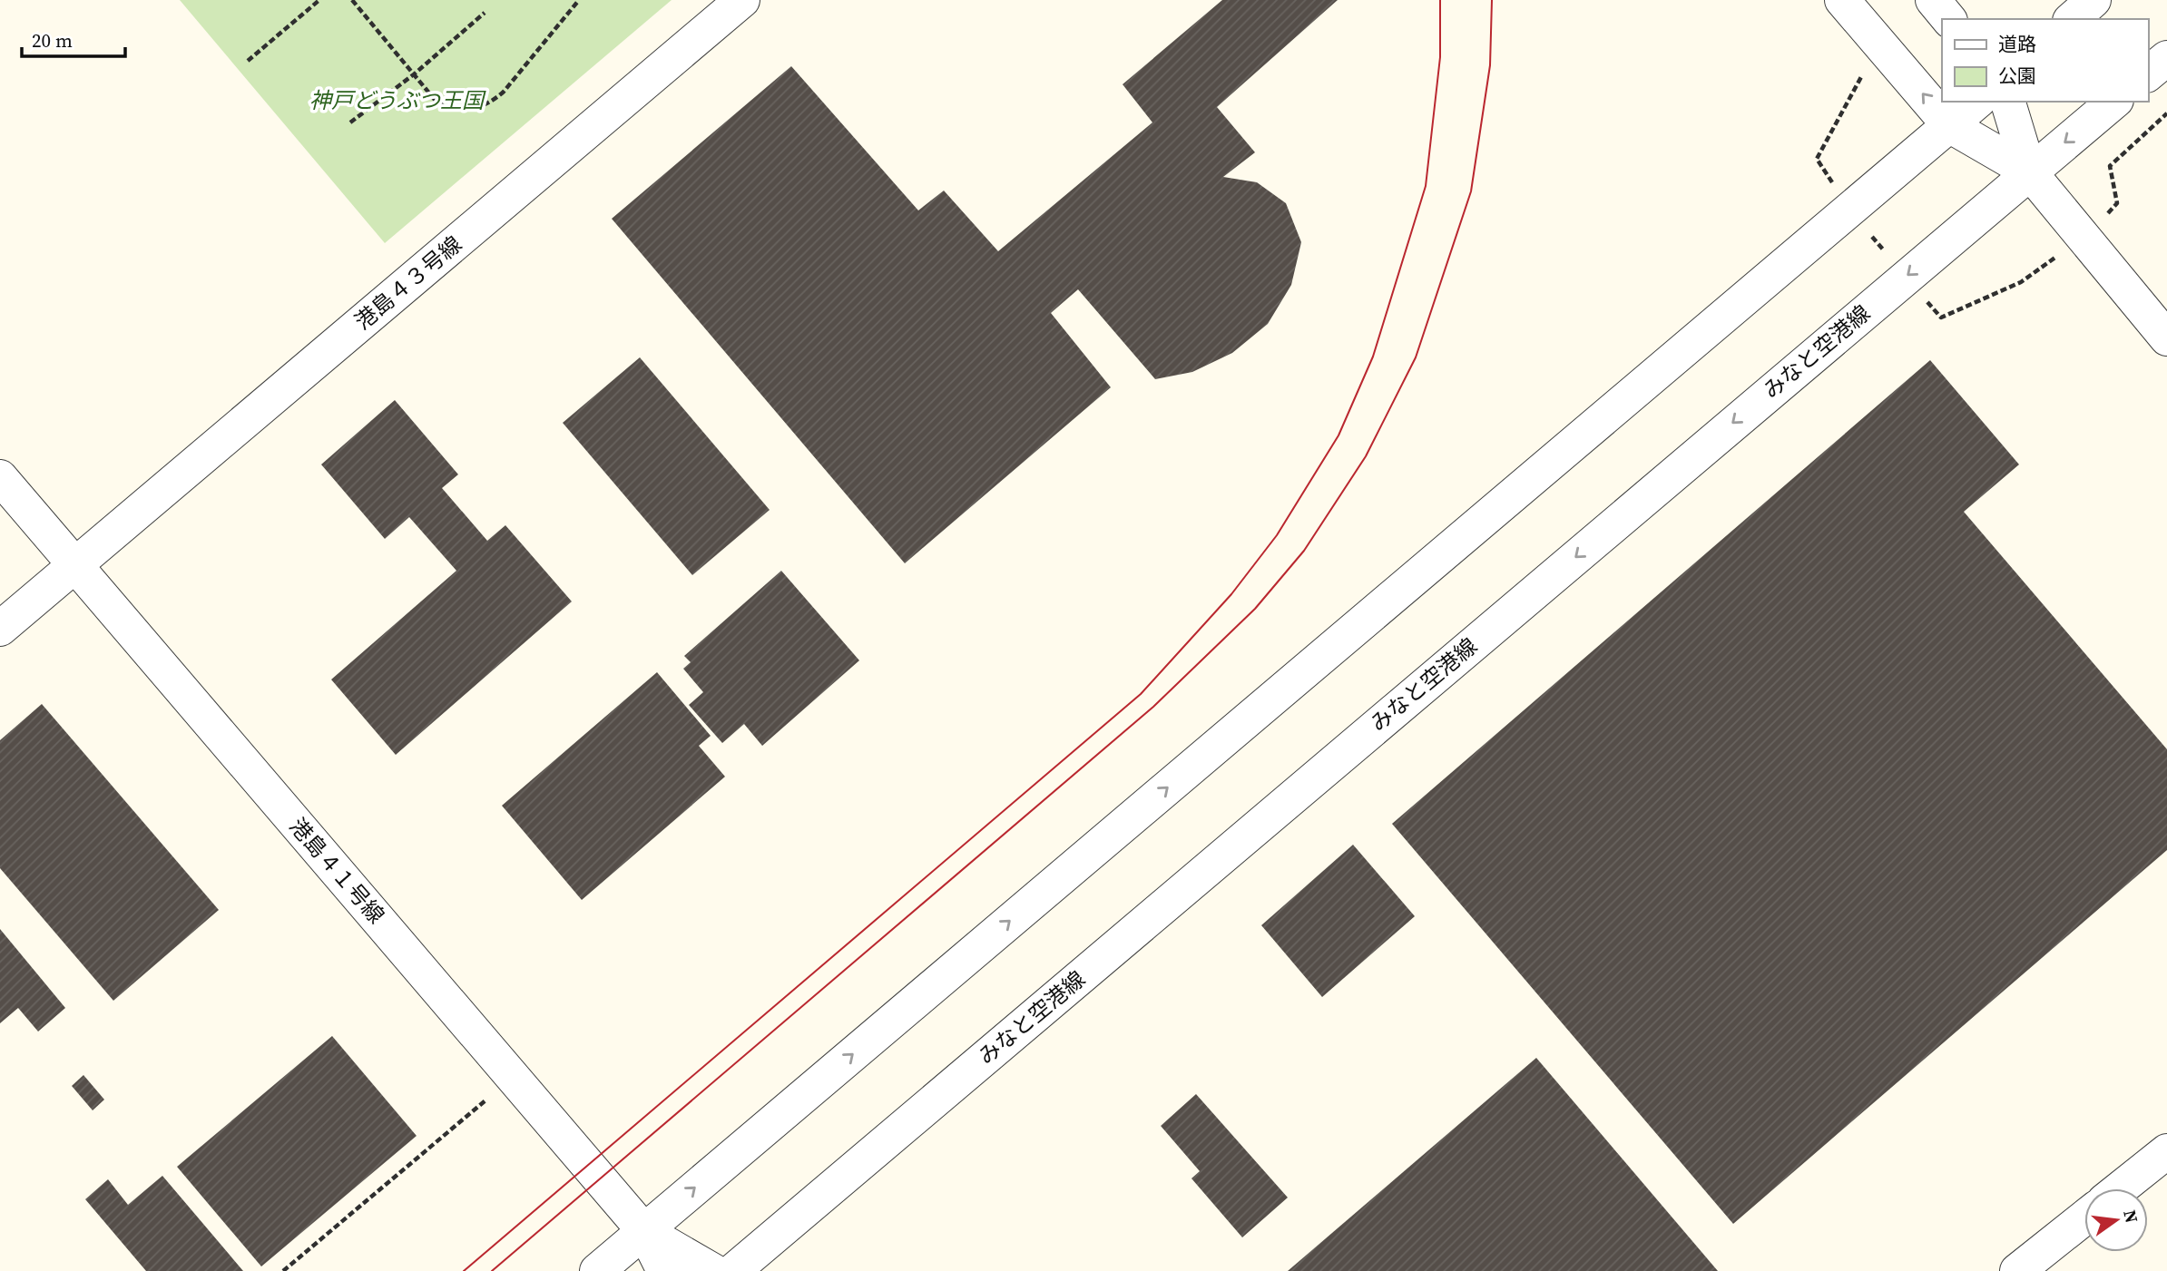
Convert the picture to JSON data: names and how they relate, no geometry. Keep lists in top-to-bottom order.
{
  "streets": {
    "street": ["港島４３号線", "みなと空港線", "港島４１号線"]
  },
  "crossings": [
    ["港島４３号線", "港島４１号線"]
  ],
  "parks": ["神戸どうぶつ王国"],
  "legend": ["道路", "公園"],
  "scale_bar": "20 m",
  "north": "right"
}
